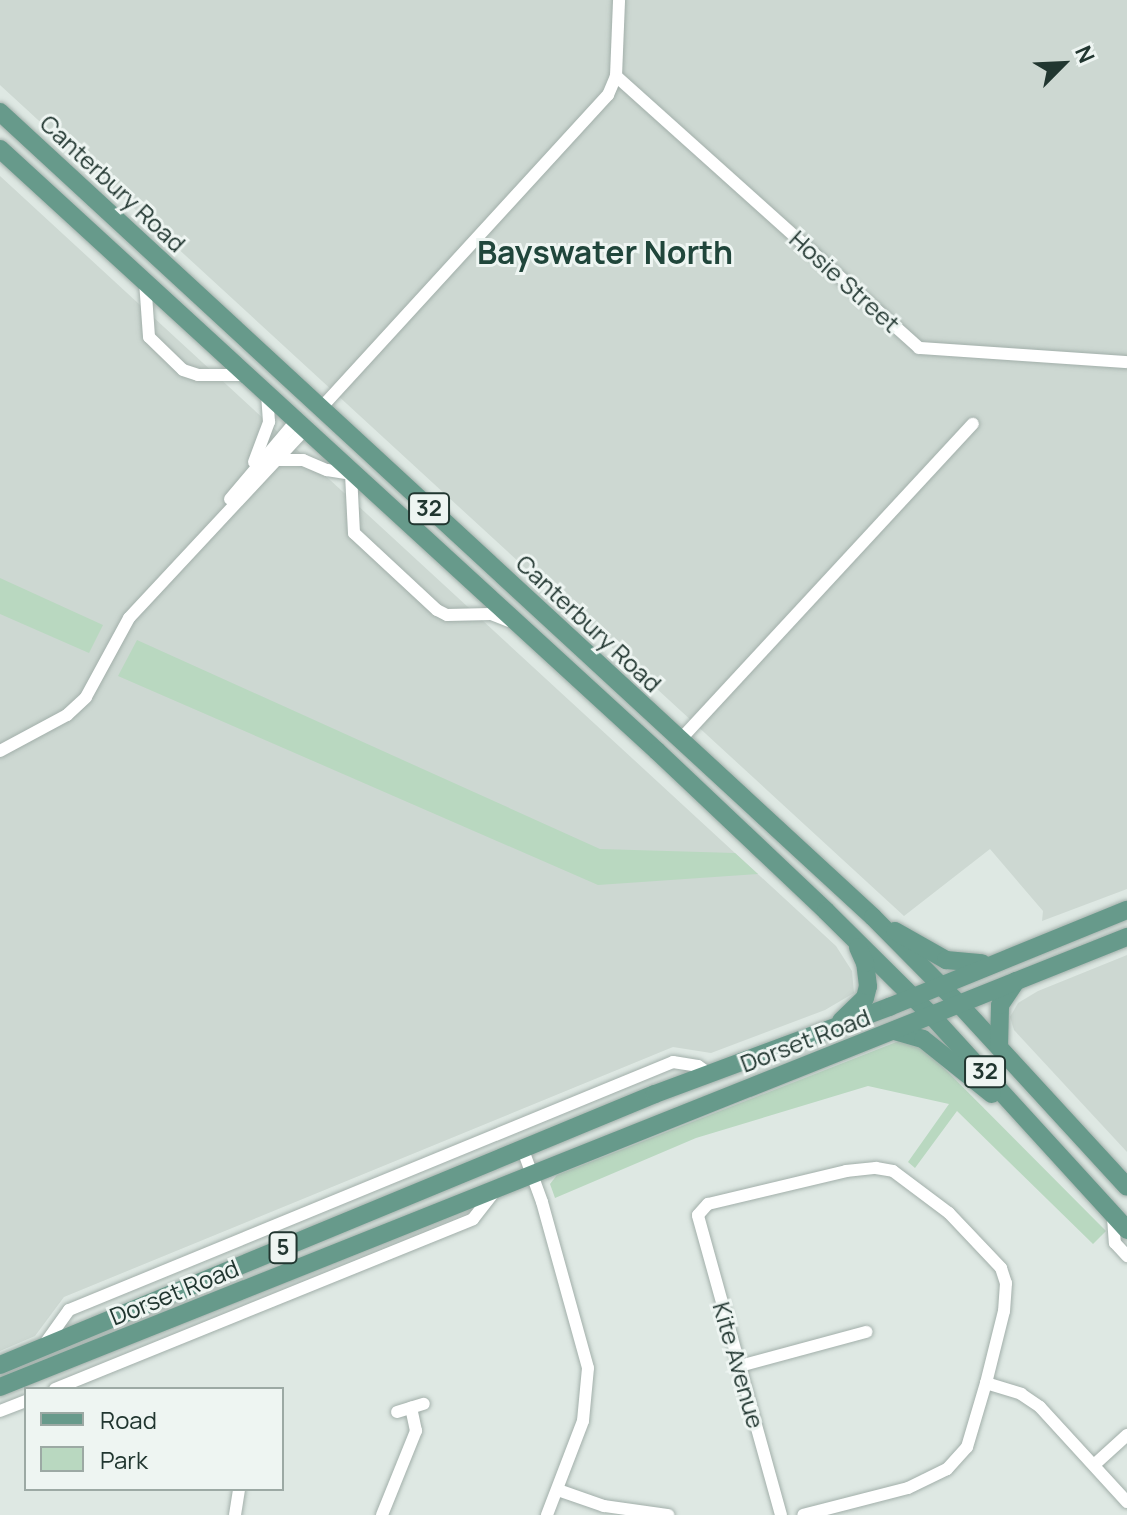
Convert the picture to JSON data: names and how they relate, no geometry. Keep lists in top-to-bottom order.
{
  "streets": {
    "main road": [
      "Canterbury Road",
      "32",
      "Dorset Road",
      "5"
    ],
    "street": ["Hosie Street", "Kite Avenue"]
  },
  "crossings": [
    ["Canterbury Road", "Dorset Road"]
  ],
  "districts": ["Bayswater North"],
  "legend": ["Road", "Park"],
  "north": "top right"
}
